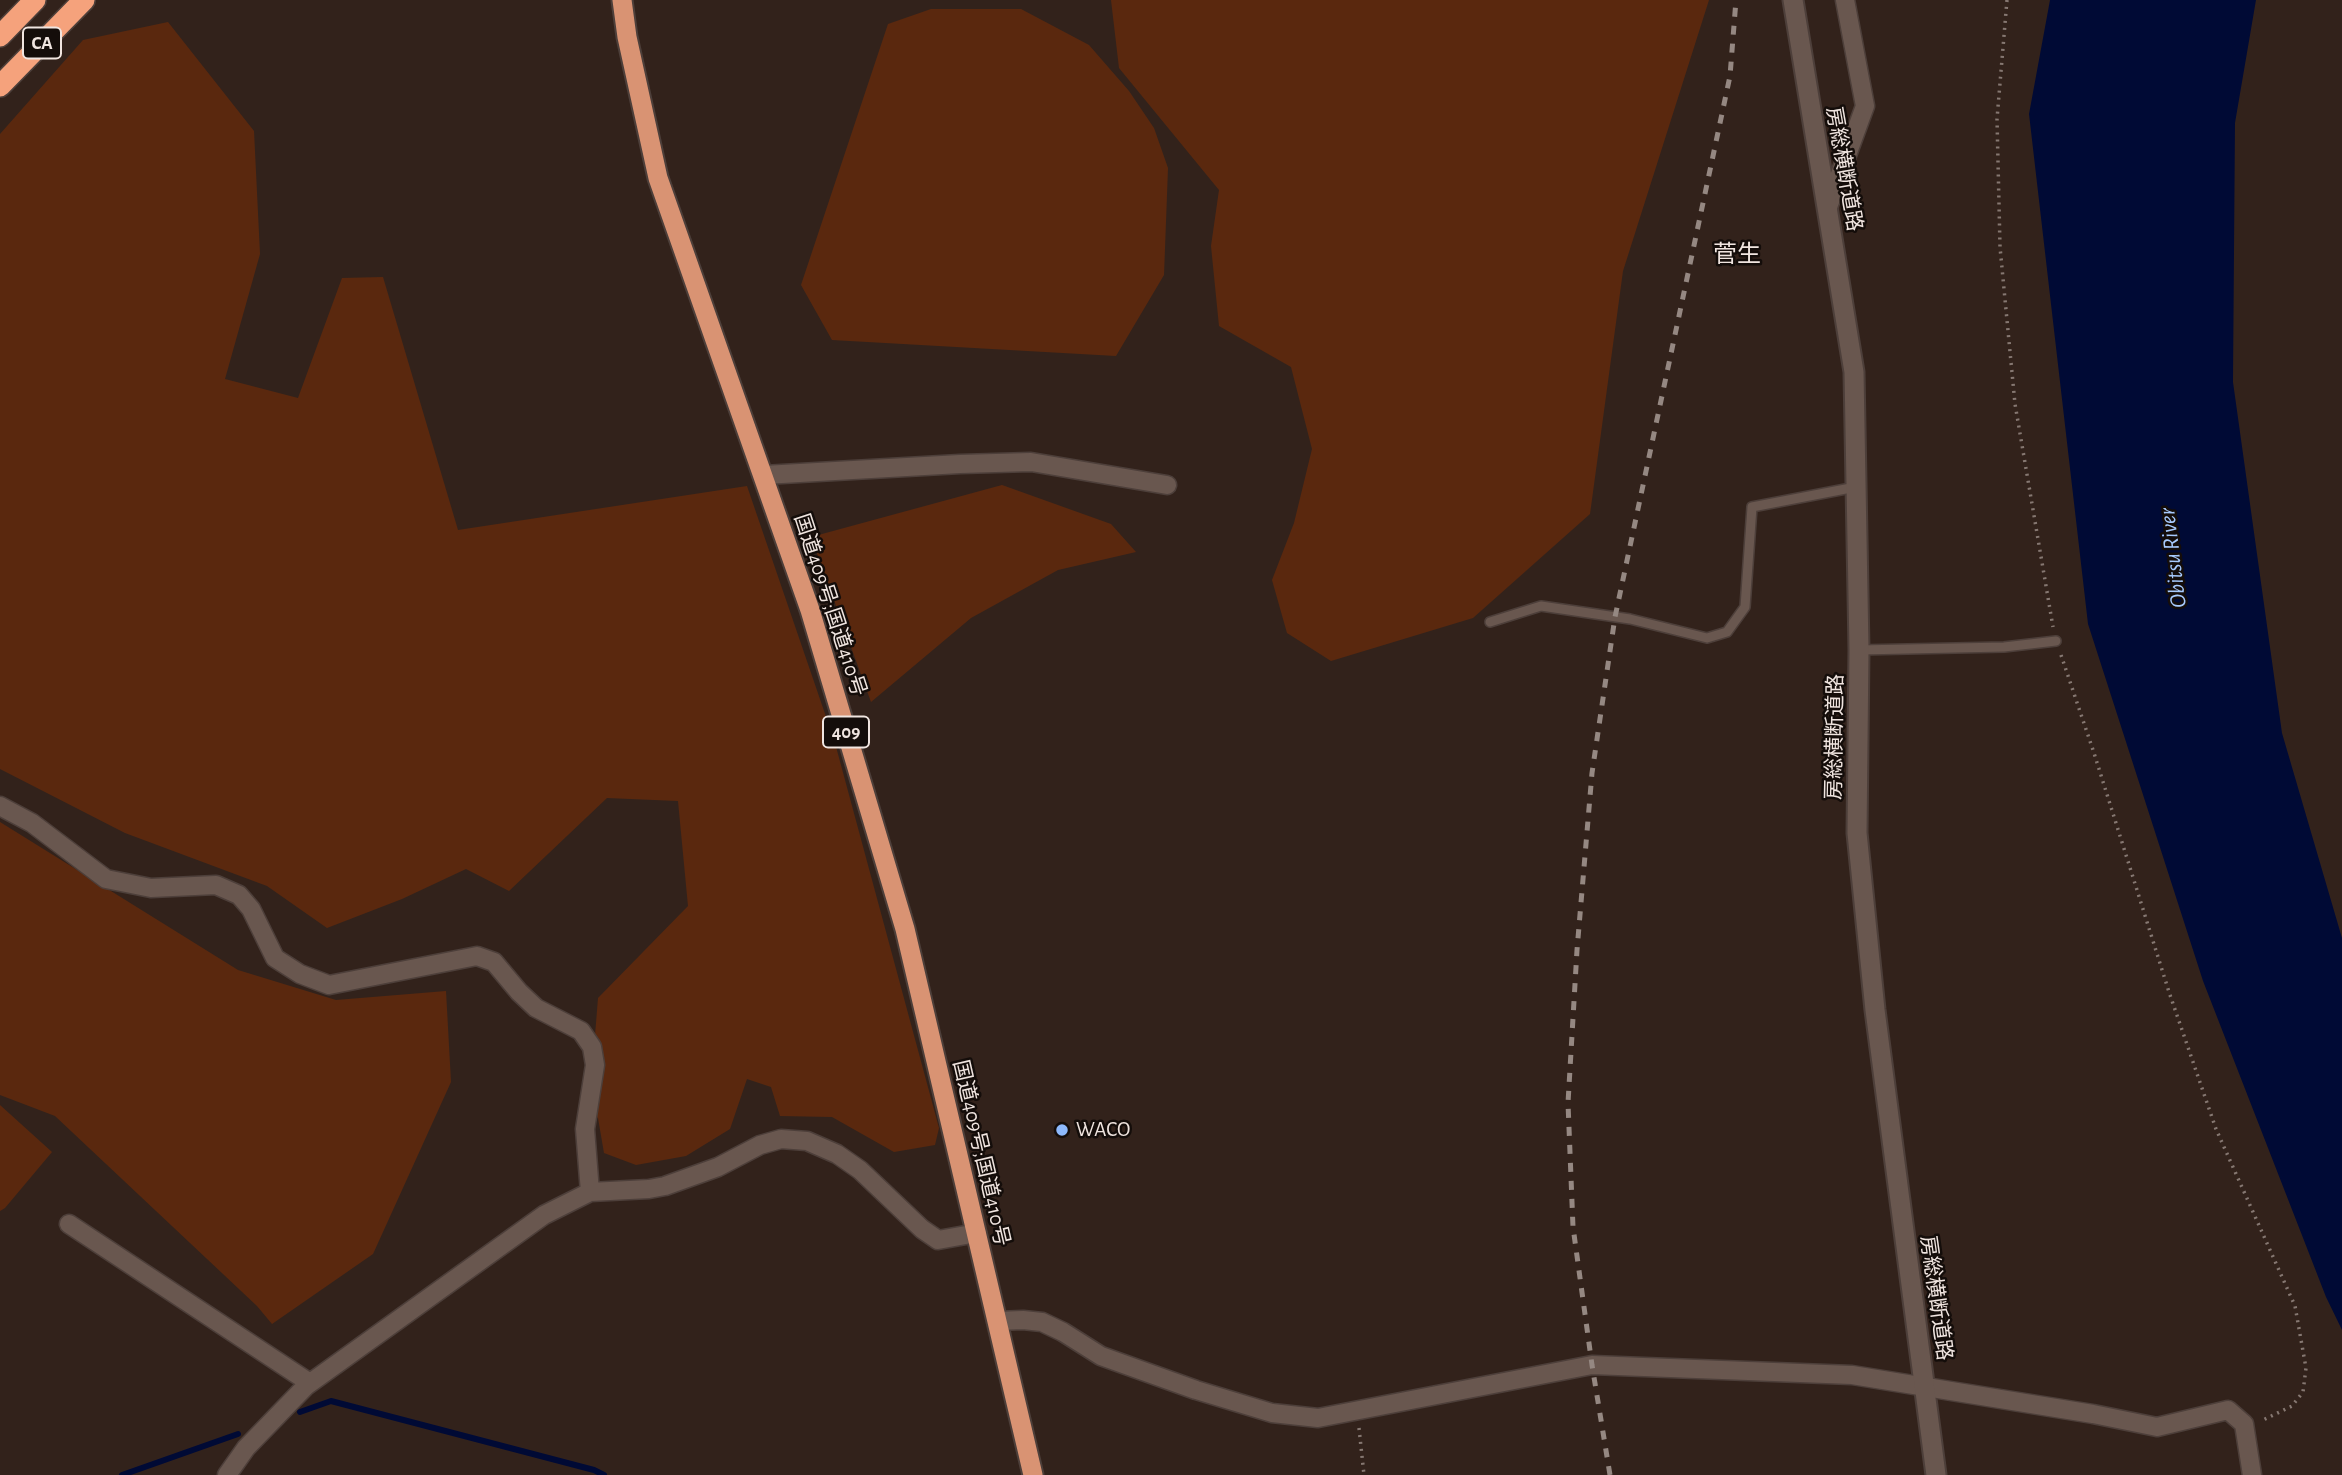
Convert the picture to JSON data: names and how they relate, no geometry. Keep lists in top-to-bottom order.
{
  "streets": {
    "highway": ["CA", "国道409号;国道410号", "409"],
    "street": ["房総横断道路"]
  },
  "districts": ["菅生"],
  "water": ["Obitsu River"],
  "places": ["WACO"]
}
